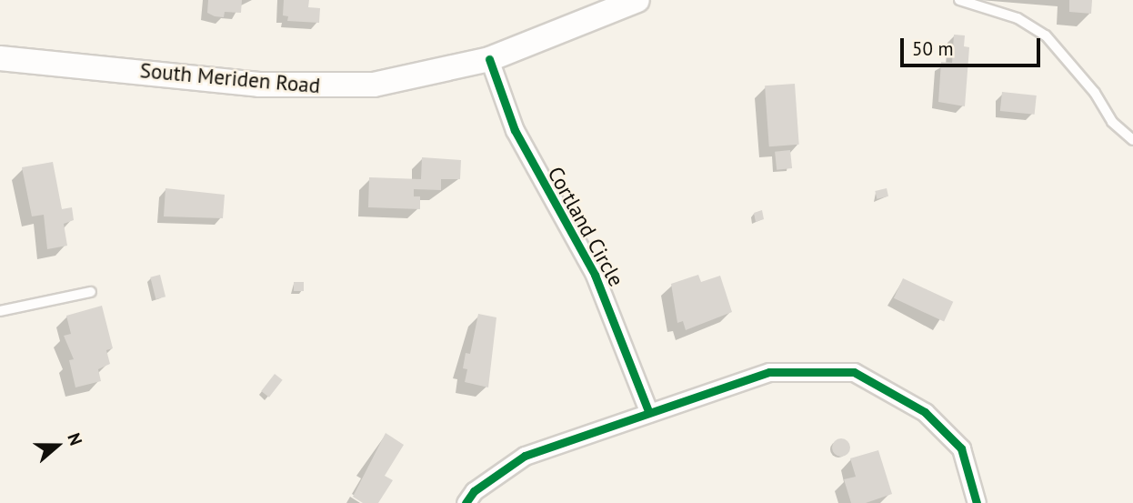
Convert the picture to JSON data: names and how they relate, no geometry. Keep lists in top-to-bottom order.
{
  "streets": {
    "main road": ["South Meriden Road"],
    "street": ["Cortland Circle"]
  },
  "crossings": [
    ["South Meriden Road", "Cortland Circle"]
  ],
  "scale_bar": "50 m",
  "north": "right"
}
